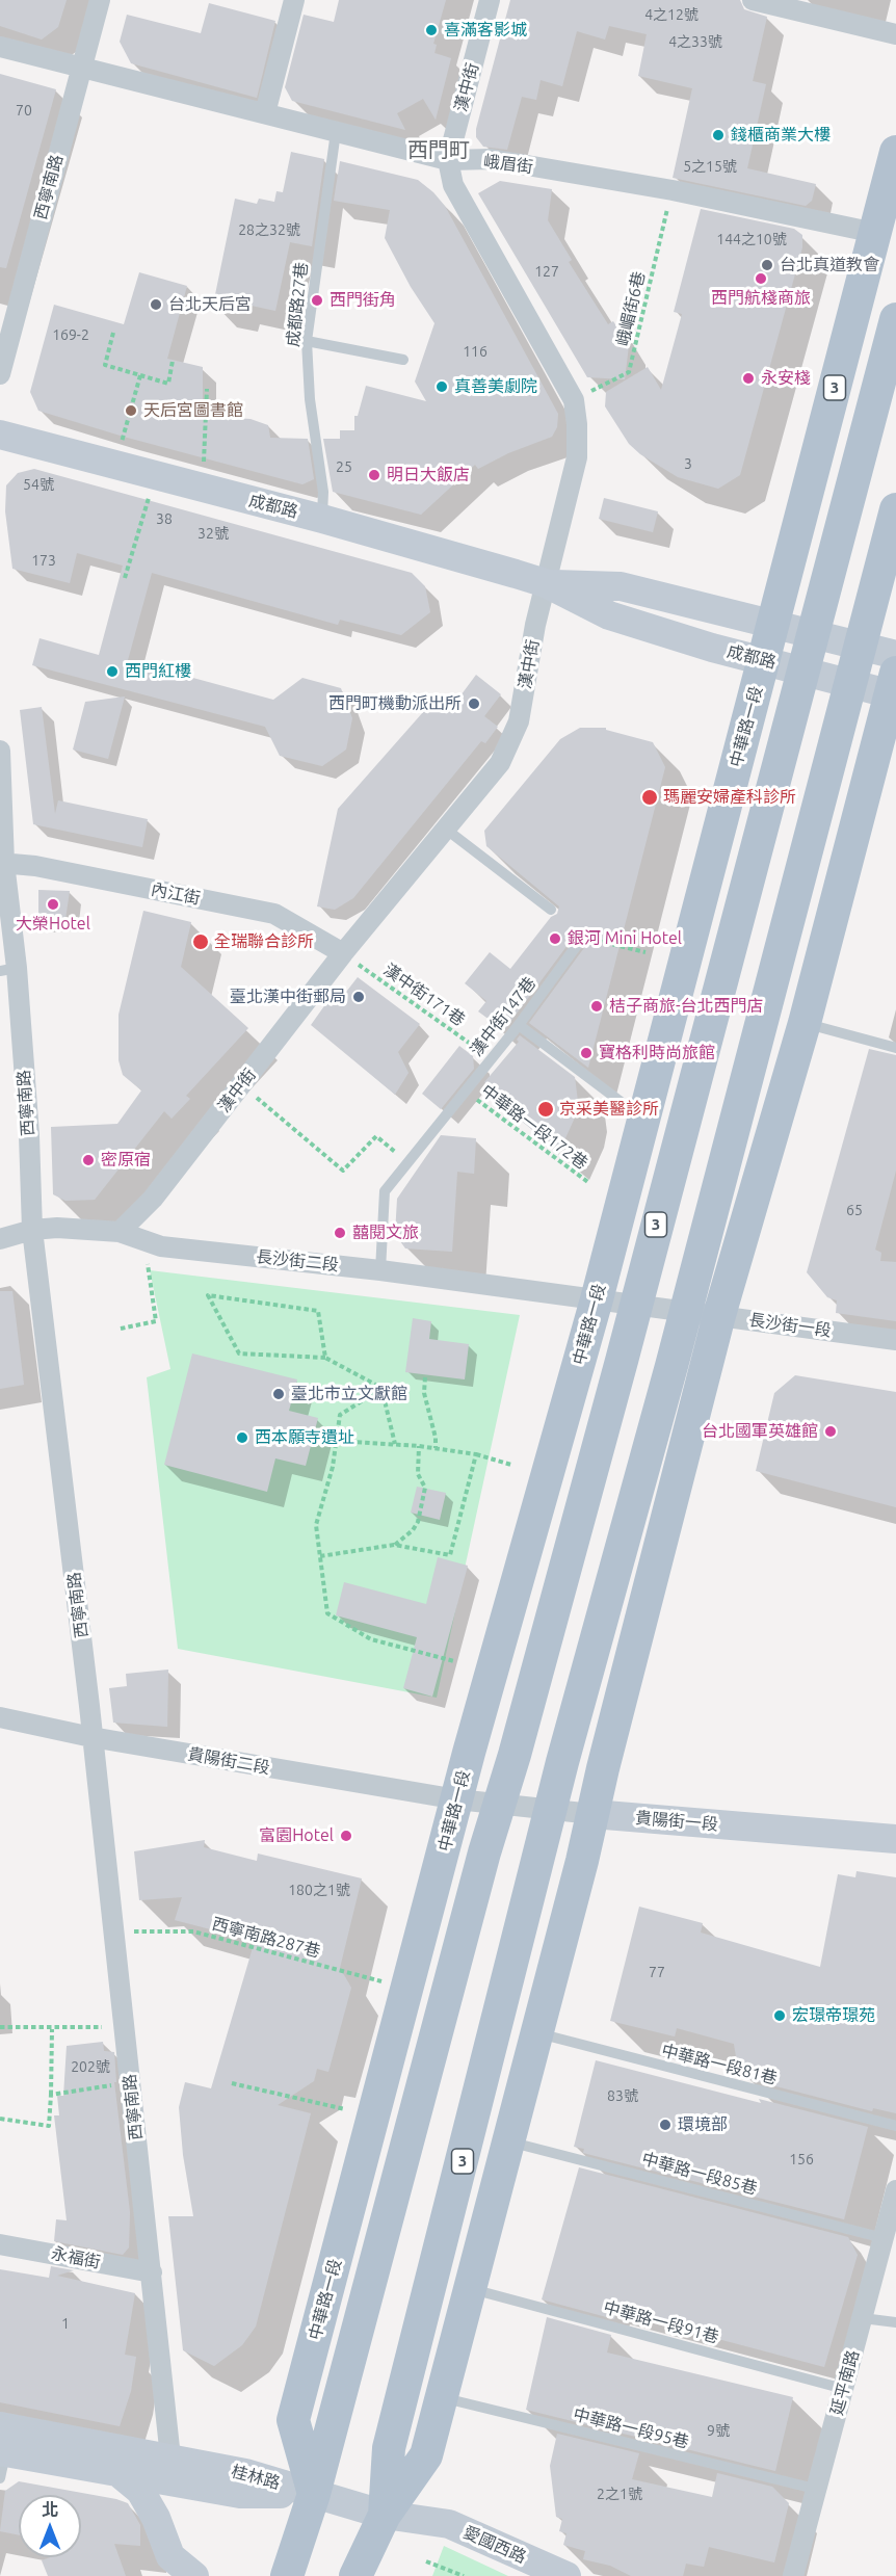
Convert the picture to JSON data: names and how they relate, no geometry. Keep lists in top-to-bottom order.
{
  "streets": {
    "main road": [
      "3",
      "成都路",
      "中華路一段",
      "貴陽街一段",
      "桂林路",
      "愛國西路"
    ],
    "street": [
      "漢中街",
      "峨眉街",
      "西寧南路",
      "內江街",
      "長沙街二段",
      "長沙街一段",
      "貴陽街二段",
      "永福街",
      "延平南路"
    ],
    "lane": [
      "成都路27巷",
      "漢中街147巷",
      "中華路一段81巷",
      "中華路一段85巷",
      "中華路一段91巷",
      "中華路一段95巷"
    ],
    "path": [
      "峨嵋街6巷",
      "漢中街171巷",
      "中華路一段172巷",
      "西寧南路287巷"
    ]
  },
  "crossings": [
    ["漢中街", "峨眉街"],
    ["漢中街", "峨嵋街6巷"],
    ["漢中街", "成都路"],
    ["漢中街", "內江街"],
    ["漢中街", "漢中街171巷"],
    ["漢中街", "長沙街二段"],
    ["峨眉街", "西寧南路"],
    ["峨眉街", "成都路27巷"],
    ["峨眉街", "峨嵋街6巷"],
    ["峨眉街", "中華路一段"],
    ["西寧南路", "內江街"],
    ["西寧南路", "長沙街二段"],
    ["西寧南路", "貴陽街二段"],
    ["西寧南路", "西寧南路287巷"],
    ["西寧南路", "永福街"],
    ["西寧南路", "桂林路"],
    ["成都路27巷", "成都路"],
    ["3", "成都路"],
    ["3", "中華路一段"],
    ["3", "長沙街二段"],
    ["3", "長沙街一段"],
    ["3", "貴陽街一段"],
    ["3", "中華路一段81巷"],
    ["3", "中華路一段85巷"],
    ["3", "中華路一段91巷"],
    ["3", "中華路一段95巷"],
    ["3", "桂林路"],
    ["3", "愛國西路"],
    ["成都路", "中華路一段"],
    ["中華路一段", "長沙街二段"],
    ["中華路一段", "貴陽街二段"],
    ["中華路一段", "貴陽街一段"],
    ["中華路一段", "西寧南路287巷"],
    ["中華路一段", "桂林路"],
    ["中華路一段", "愛國西路"],
    ["內江街", "漢中街171巷"],
    ["漢中街171巷", "漢中街147巷"],
    ["漢中街147巷", "中華路一段172巷"],
    ["漢中街147巷", "長沙街二段"],
    ["長沙街二段", "長沙街一段"],
    ["貴陽街二段", "貴陽街一段"],
    ["中華路一段85巷", "延平南路"],
    ["中華路一段91巷", "延平南路"],
    ["延平南路", "中華路一段95巷"],
    ["桂林路", "愛國西路"]
  ],
  "districts": ["西門町"],
  "places": [
    "喜滿客影城",
    "錢櫃商業大樓",
    "台北真道教會",
    "西門航棧商旅",
    "西門街角",
    "台北天后宮",
    "永安棧",
    "真善美劇院",
    "天后宮圖書館",
    "明日大飯店",
    "西門紅樓",
    "西門町機動派出所",
    "瑪麗安婦產科診所",
    "大榮Hotel",
    "銀河 Mini Hotel",
    "全瑞聯合診所",
    "臺北漢中街郵局",
    "桔子商旅-台北西門店",
    "寶格利時尚旅館",
    "京采美醫診所",
    "密原宿",
    "囍閱文旅",
    "臺北市立文獻館",
    "台北國軍英雄館",
    "西本願寺遺址",
    "富園Hotel",
    "宏璟帝璟苑",
    "環境部"
  ],
  "house_numbers": [
    "4之12號",
    "4之33號",
    "70",
    "5之15號",
    "28之32號",
    "144之10號",
    "127",
    "169-2",
    "116",
    "3",
    "25",
    "54號",
    "38",
    "32號",
    "173",
    "65",
    "180之1號",
    "77",
    "202號",
    "83號",
    "156",
    "1",
    "9號",
    "2之1號"
  ],
  "north": "top"
}
